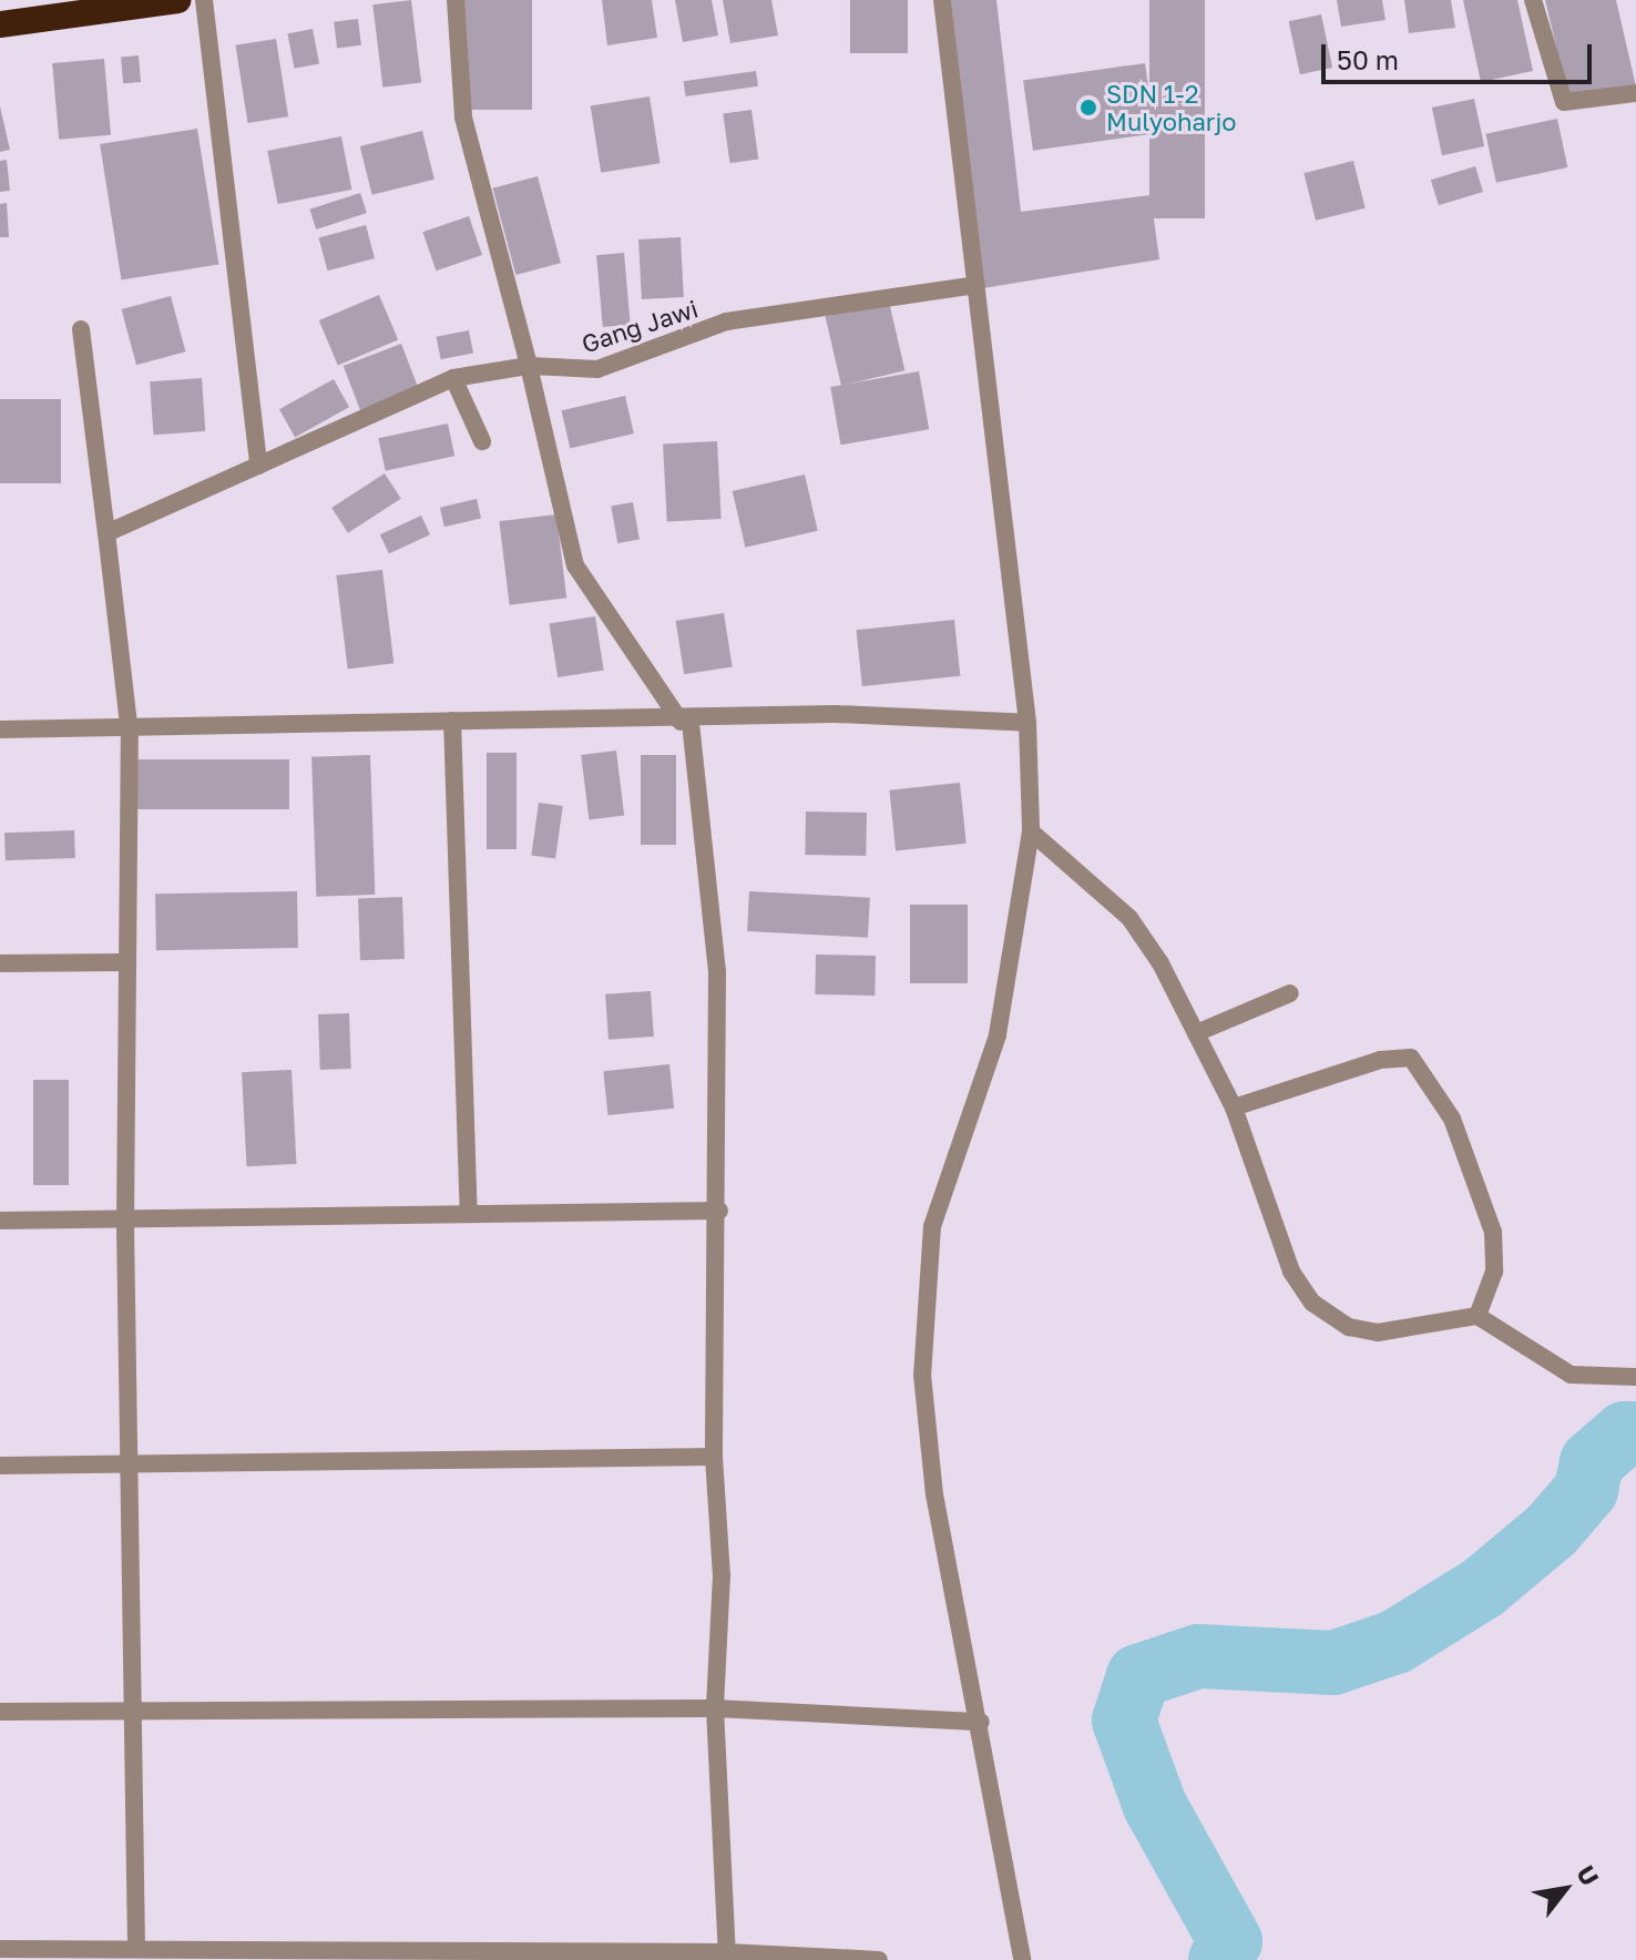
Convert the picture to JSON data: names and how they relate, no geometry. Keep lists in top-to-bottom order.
{
  "streets": {
    "street": ["Gang Jawi"]
  },
  "places": ["SDN 1-2 Mulyoharjo"],
  "scale_bar": "50 m",
  "north": "top right"
}
